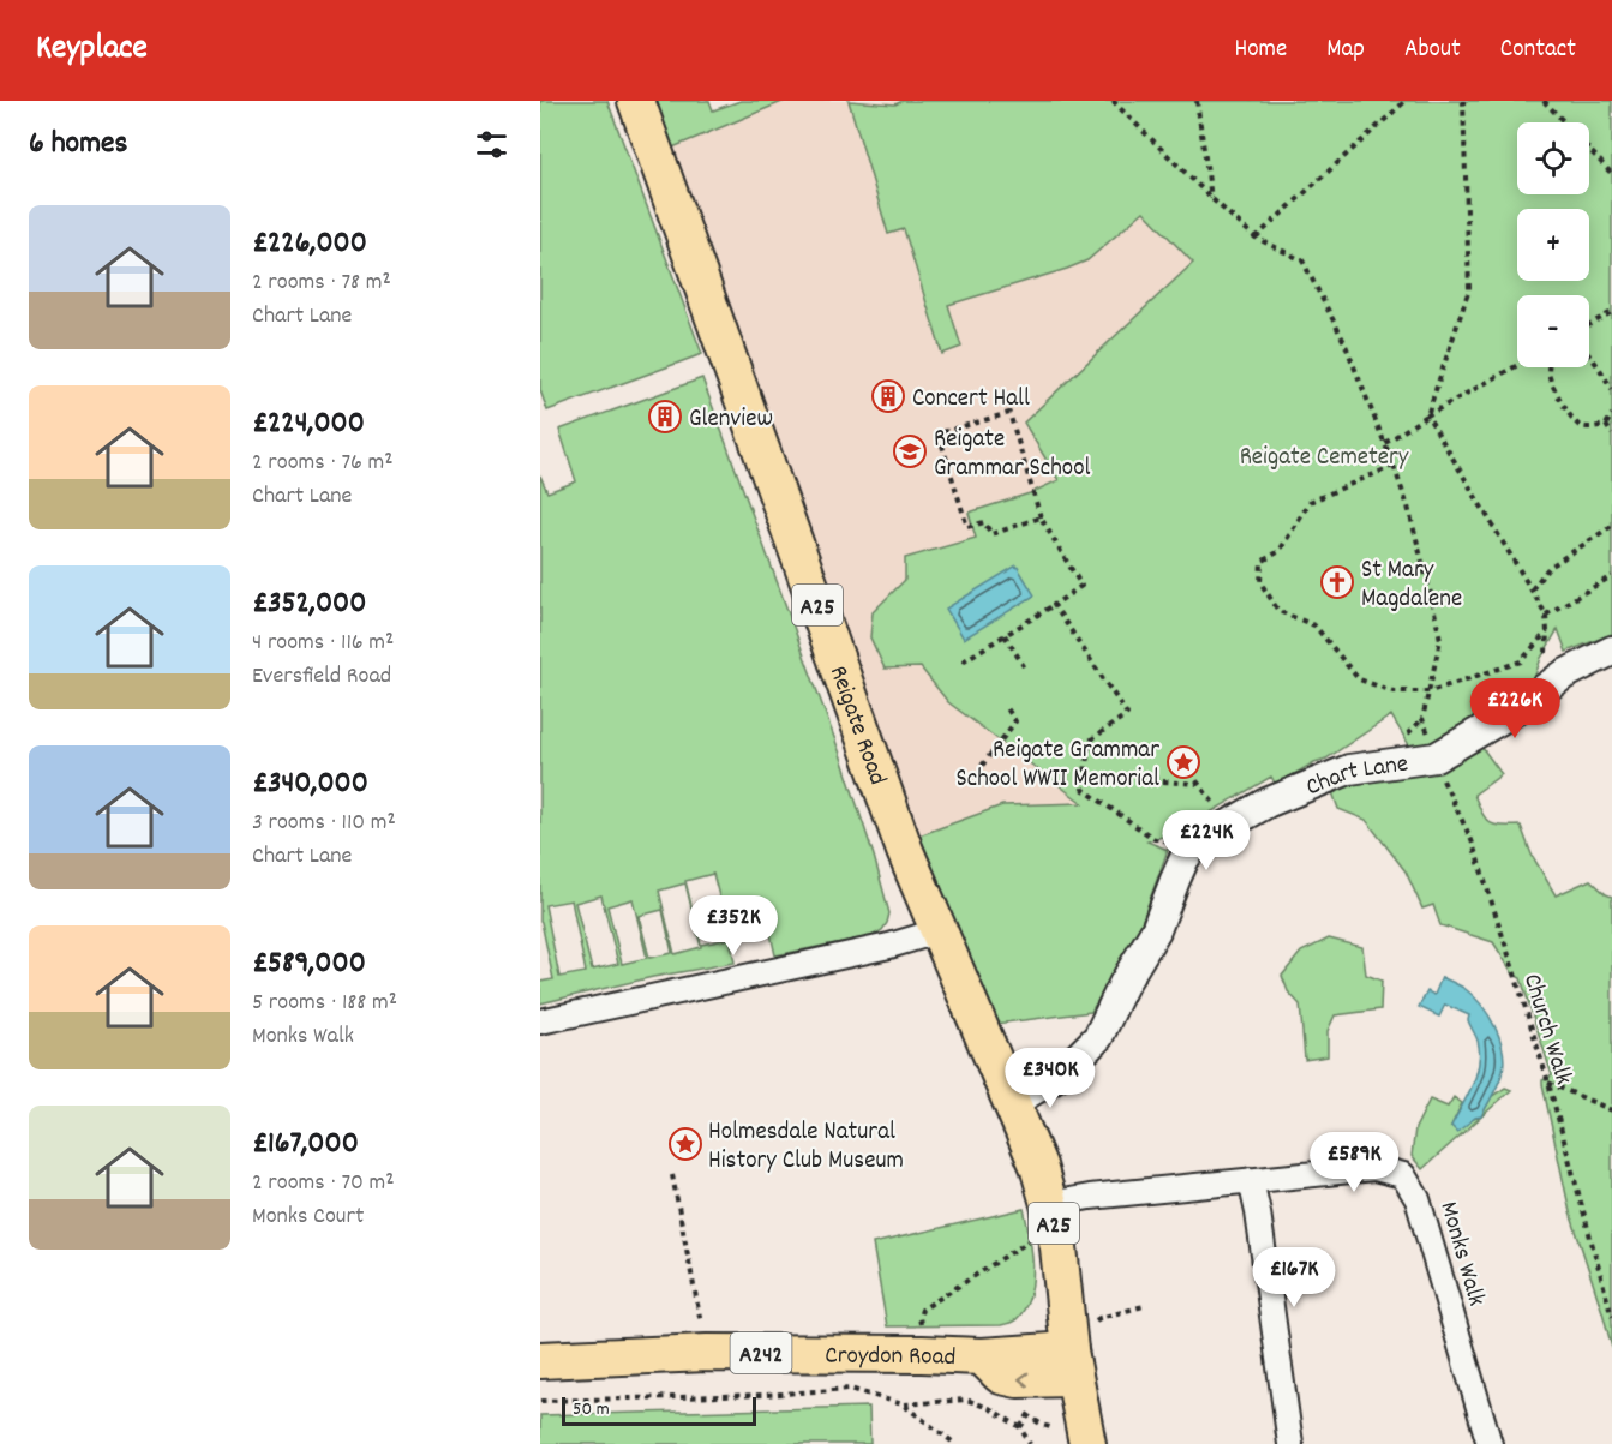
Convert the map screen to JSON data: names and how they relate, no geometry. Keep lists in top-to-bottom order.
{
  "streets": {
    "main road": [
      "A25",
      "Reigate Road",
      "A242",
      "Croydon Road"
    ],
    "street": ["Chart Lane", "Monks Walk"],
    "path": ["Church Walk"]
  },
  "crossings": [
    ["A25", "Reigate Road"],
    ["A25", "Croydon Road"],
    ["Reigate Road", "Chart Lane"],
    ["Reigate Road", "Monks Walk"],
    ["Reigate Road", "Croydon Road"],
    ["Chart Lane", "Church Walk"]
  ],
  "parks": ["Reigate Cemetery"],
  "places": {
    "building": ["Concert Hall", "Glenview"],
    "school or university": ["Reigate Grammar School"],
    "church": ["St Mary Magdalene"],
    "place": ["Reigate Grammar School WWII Memorial", "Holmesdale Natural History Club Museum"]
  },
  "scale_bar": "50 m",
  "page": {
    "header": "Keyplace",
    "nav": [
      "Home",
      "Map",
      "About",
      "Contact"
    ],
    "heading": "6 homes",
    "map_buttons": ["+", "−"],
    "list": [
      {
        "name": "£226,000",
        "note": "2 rooms · 78 m² · Chart Lane"
      },
      {
        "name": "£224,000",
        "note": "2 rooms · 76 m² · Chart Lane"
      },
      {
        "name": "£352,000",
        "note": "4 rooms · 116 m² · Eversfield Road"
      },
      {
        "name": "£340,000",
        "note": "3 rooms · 110 m² · Chart Lane"
      },
      {
        "name": "£589,000",
        "note": "5 rooms · 188 m² · Monks Walk"
      },
      {
        "name": "£167,000",
        "note": "2 rooms · 70 m² · Monks Court"
      }
    ],
    "price": [
      "£226K",
      "£224K",
      "£352K",
      "£340K",
      "£589K",
      "£167K"
    ],
    "scale": "50 m"
  }
}
